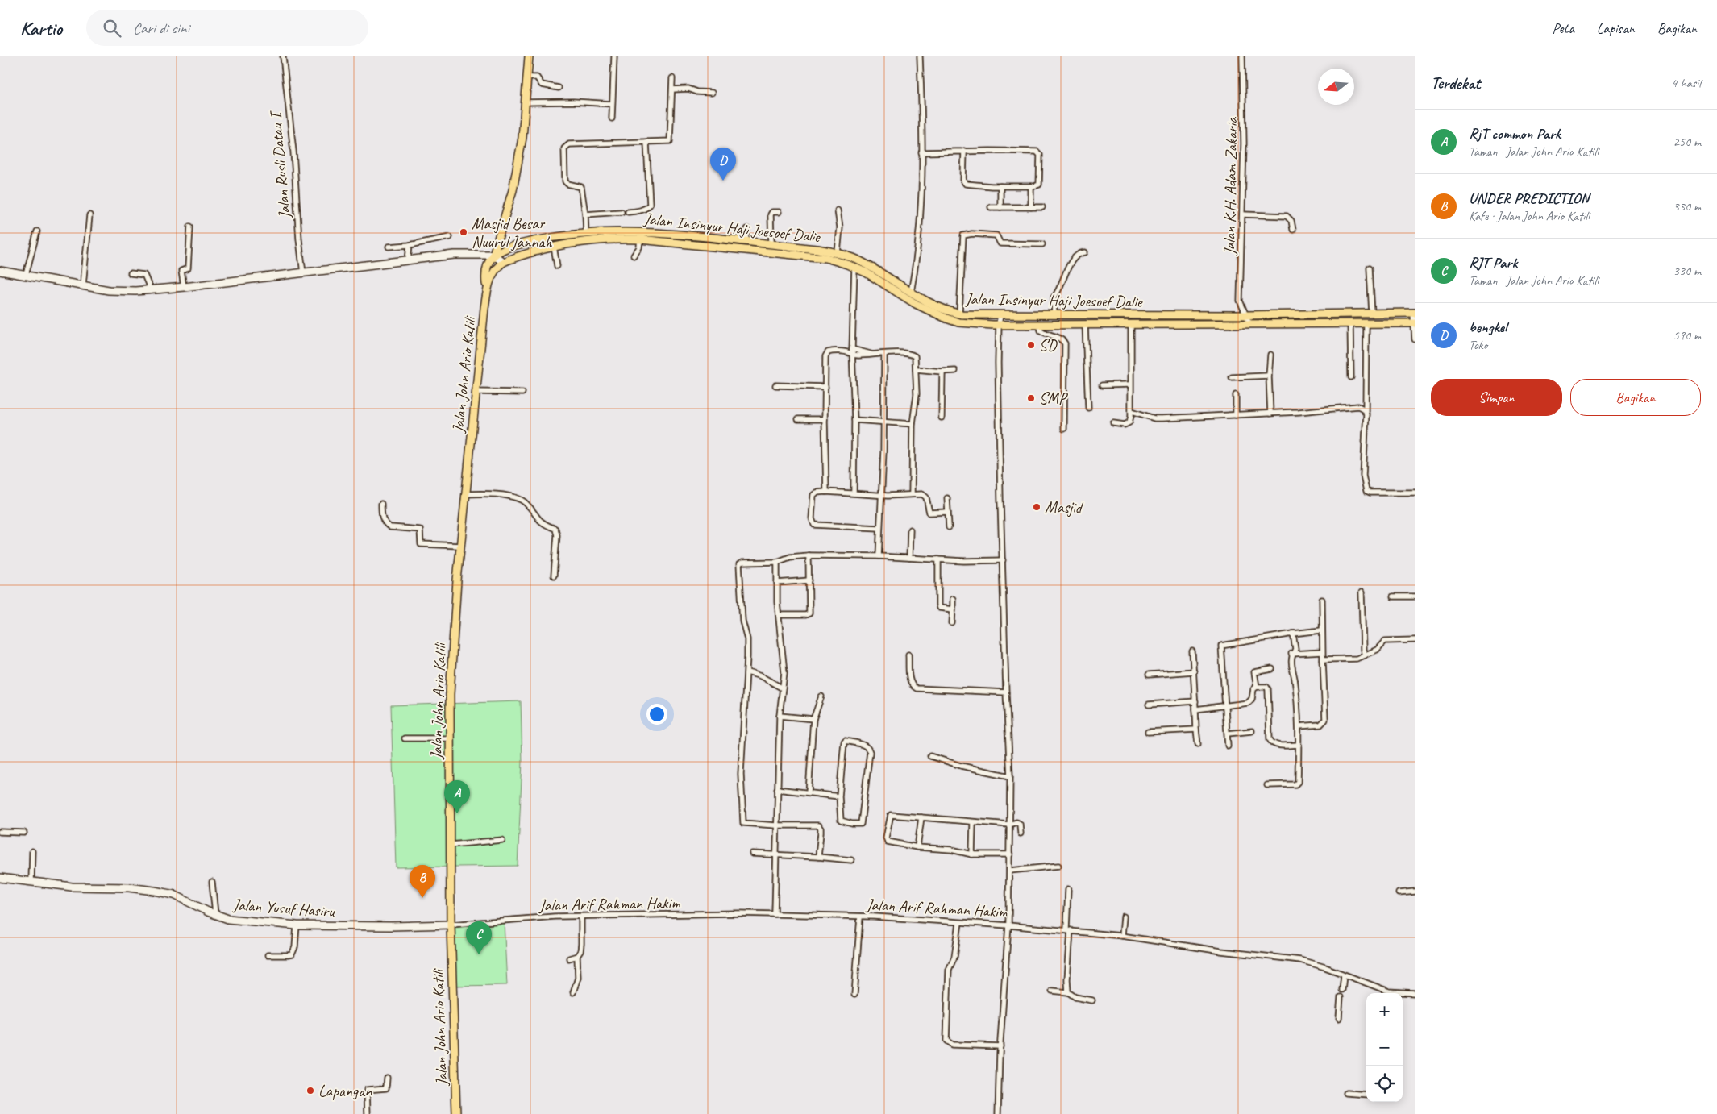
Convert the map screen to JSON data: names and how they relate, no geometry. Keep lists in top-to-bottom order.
{
  "streets": {
    "main road": ["Jalan Insinyur Haji Joesoef Dalie", "Jalan John Ario Katili"],
    "street": [
      "Jalan Rusli Datau I",
      "Jalan K.H. Adam Zakaria",
      "Jalan Arif Rahman Hakim",
      "Jalan Yusuf Hasiru"
    ]
  },
  "crossings": [
    ["Jalan K.H. Adam Zakaria", "Jalan Insinyur Haji Joesoef Dalie"],
    ["Jalan Insinyur Haji Joesoef Dalie", "Jalan John Ario Katili"],
    ["Jalan John Ario Katili", "Jalan Arif Rahman Hakim"],
    ["Jalan John Ario Katili", "Jalan Yusuf Hasiru"],
    ["Jalan Arif Rahman Hakim", "Jalan Yusuf Hasiru"]
  ],
  "places": [
    "Masjid Besar Nuurul Jannah",
    "SD",
    "SMP",
    "Masjid",
    "Lapangan"
  ],
  "north": "left",
  "page": {
    "header": "Kartio",
    "search": "Cari di sini",
    "nav": ["Peta", "Lapisan", "Bagikan"],
    "heading": ["Terdekat", "4 hasil"],
    "list": [
      {
        "mark": "A",
        "name": "RjT common Park",
        "note": "Taman · Jalan John Ario Katili",
        "value": "250 m"
      },
      {
        "mark": "B",
        "name": "UNDER PREDICTION",
        "note": "Kafe · Jalan John Ario Katili",
        "value": "330 m"
      },
      {
        "mark": "C",
        "name": "RJT Park",
        "note": "Taman · Jalan John Ario Katili",
        "value": "330 m"
      },
      {
        "mark": "D",
        "name": "bengkel",
        "note": "Toko",
        "value": "590 m"
      }
    ],
    "pins": [
      "D",
      "A",
      "B",
      "C"
    ],
    "buttons": ["Simpan", "Bagikan"],
    "map_buttons": ["+", "−"]
  }
}
